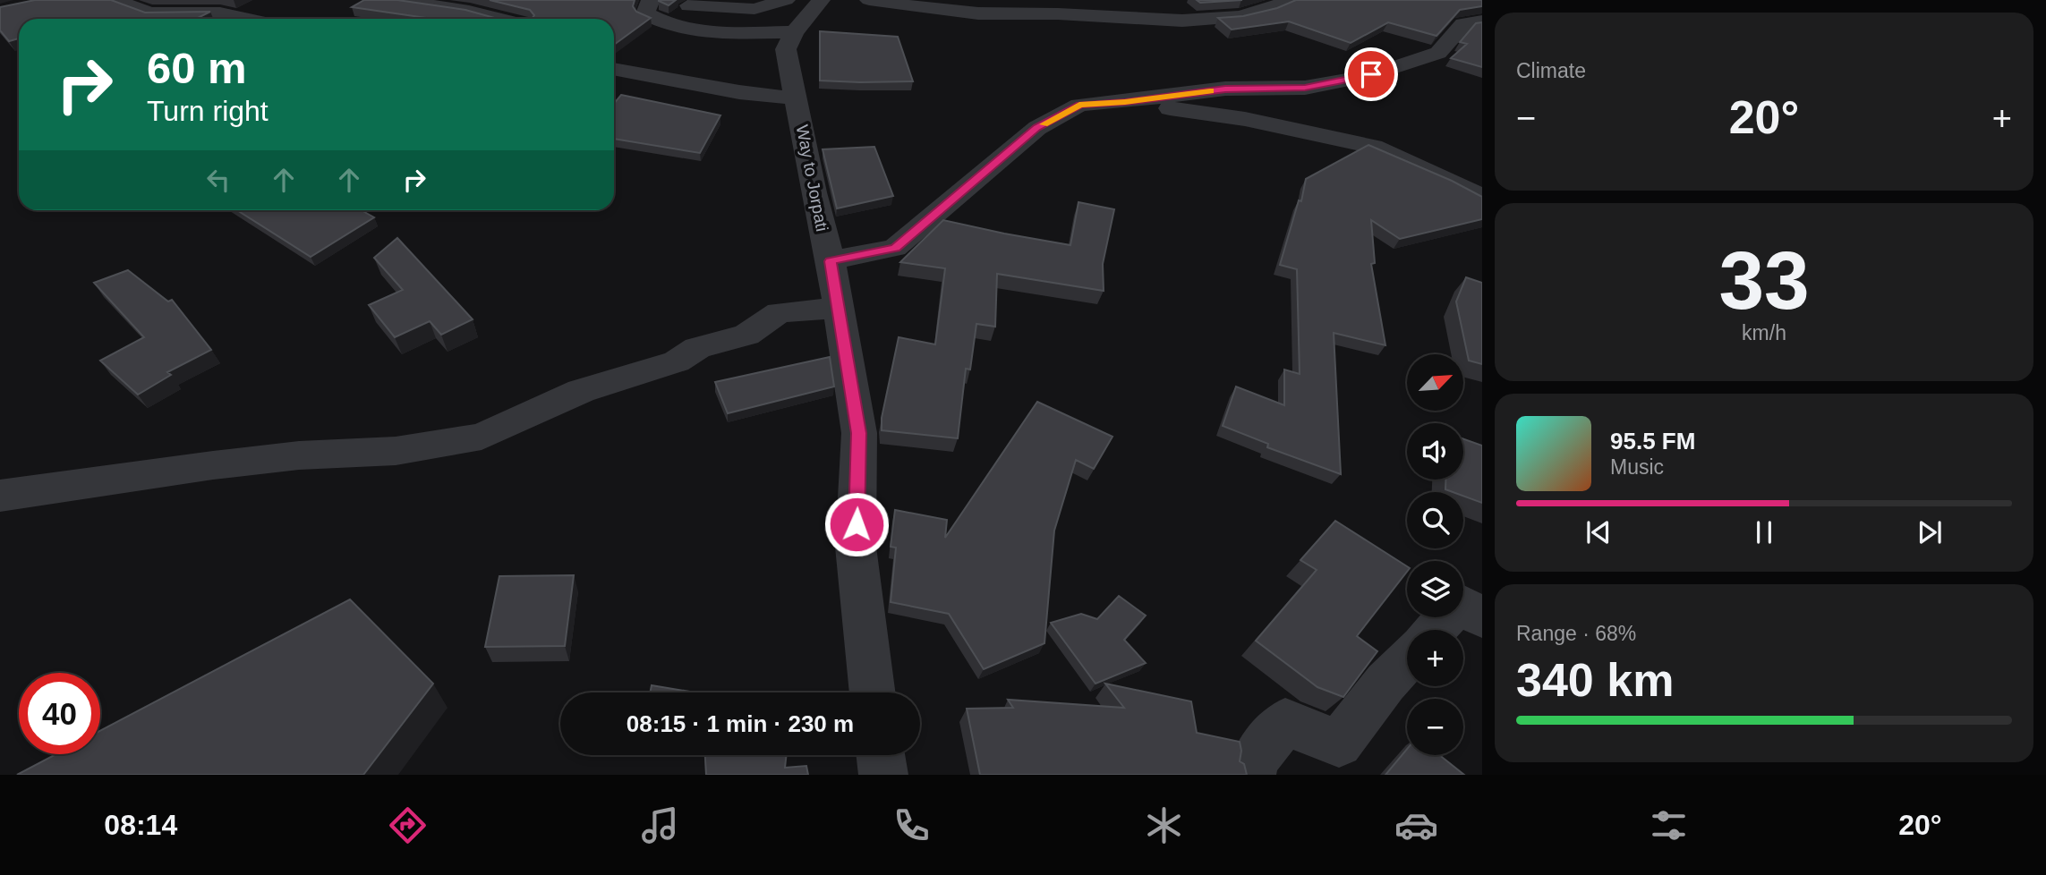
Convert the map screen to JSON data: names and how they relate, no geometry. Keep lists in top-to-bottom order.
{
  "streets": {
    "street": ["Way to Jorpati"]
  },
  "north": "top right",
  "page": {
    "tile": [
      "Climate",
      ["33", "km/h"],
      ["Range · 68%", "340 km"]
    ],
    "turn": ["60 m", "Turn right"],
    "heat": ["−", "20°", "+"],
    "map_buttons": ["+", "−"],
    "song": ["95.5 FM", "Music"],
    "limit": "40",
    "trip": "08:15 · 1 min · 230 m",
    "tabs": ["08:14", "20°"]
  }
}
